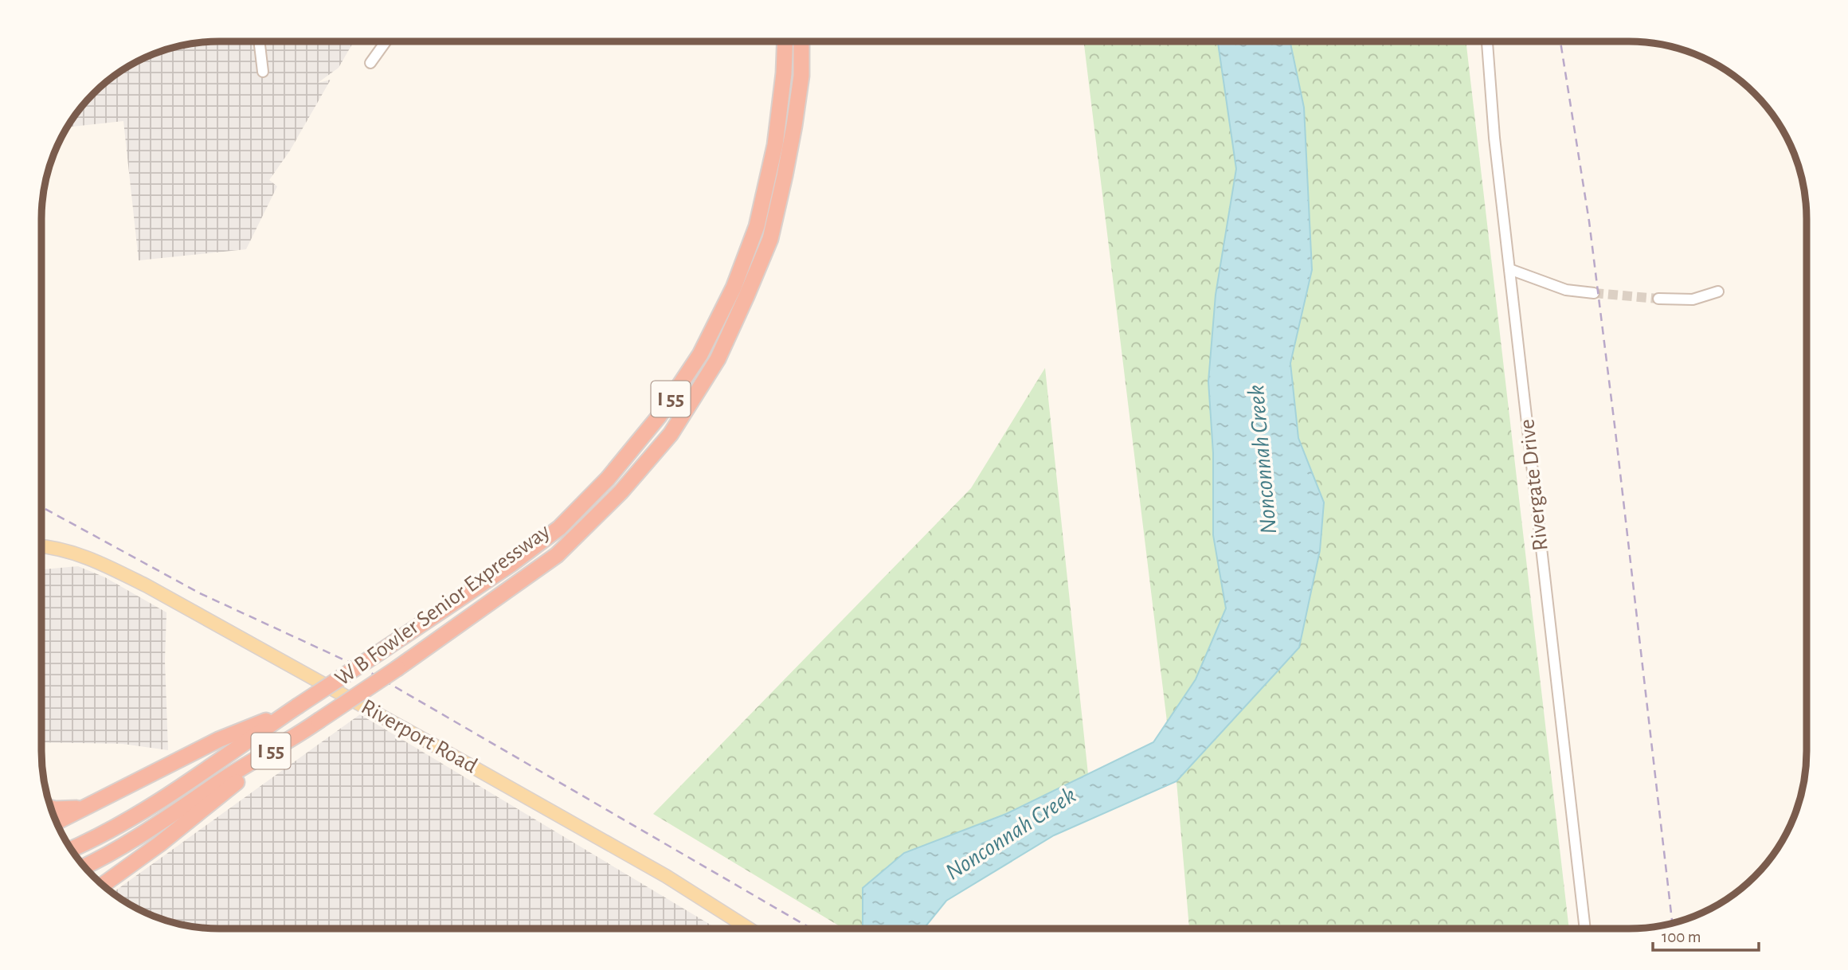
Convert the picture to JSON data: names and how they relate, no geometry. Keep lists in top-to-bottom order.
{
  "streets": {
    "highway": ["I 55", "W B Fowler Senior Expressway"],
    "main road": ["Riverport Road"],
    "street": ["Rivergate Drive"]
  },
  "water": ["Nonconnah Creek"],
  "scale_bar": "100 m"
}
